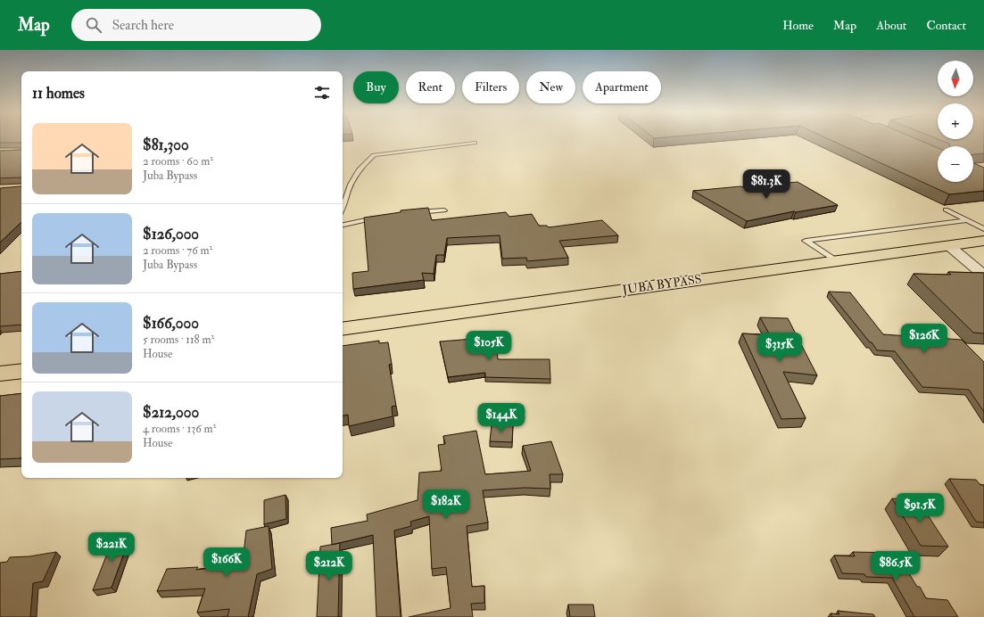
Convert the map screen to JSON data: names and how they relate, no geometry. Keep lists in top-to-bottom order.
{
  "streets": {
    "main road": ["JUBA BYPASS"]
  },
  "north": "bottom",
  "page": {
    "header": "Map",
    "search": "Search here",
    "nav": [
      "Home",
      "Map",
      "About",
      "Contact"
    ],
    "map_buttons": ["+", "−"],
    "chip": [
      "Buy",
      "Rent",
      "Filters",
      "New",
      "Apartment"
    ],
    "heading": "11 homes",
    "list": [
      {
        "name": "$81,300",
        "note": "2 rooms · 60 m² · Juba Bypass"
      },
      {
        "name": "$126,000",
        "note": "2 rooms · 76 m² · Juba Bypass"
      },
      {
        "name": "$166,000",
        "note": "5 rooms · 118 m² · House"
      },
      {
        "name": "$212,000",
        "note": "4 rooms · 136 m² · House"
      }
    ],
    "price": [
      "$81.3K",
      "$126K",
      "$105K",
      "$315K",
      "$144K",
      "$182K",
      "$91.5K",
      "$221K",
      "$166K",
      "$212K",
      "$86.5K"
    ]
  }
}
